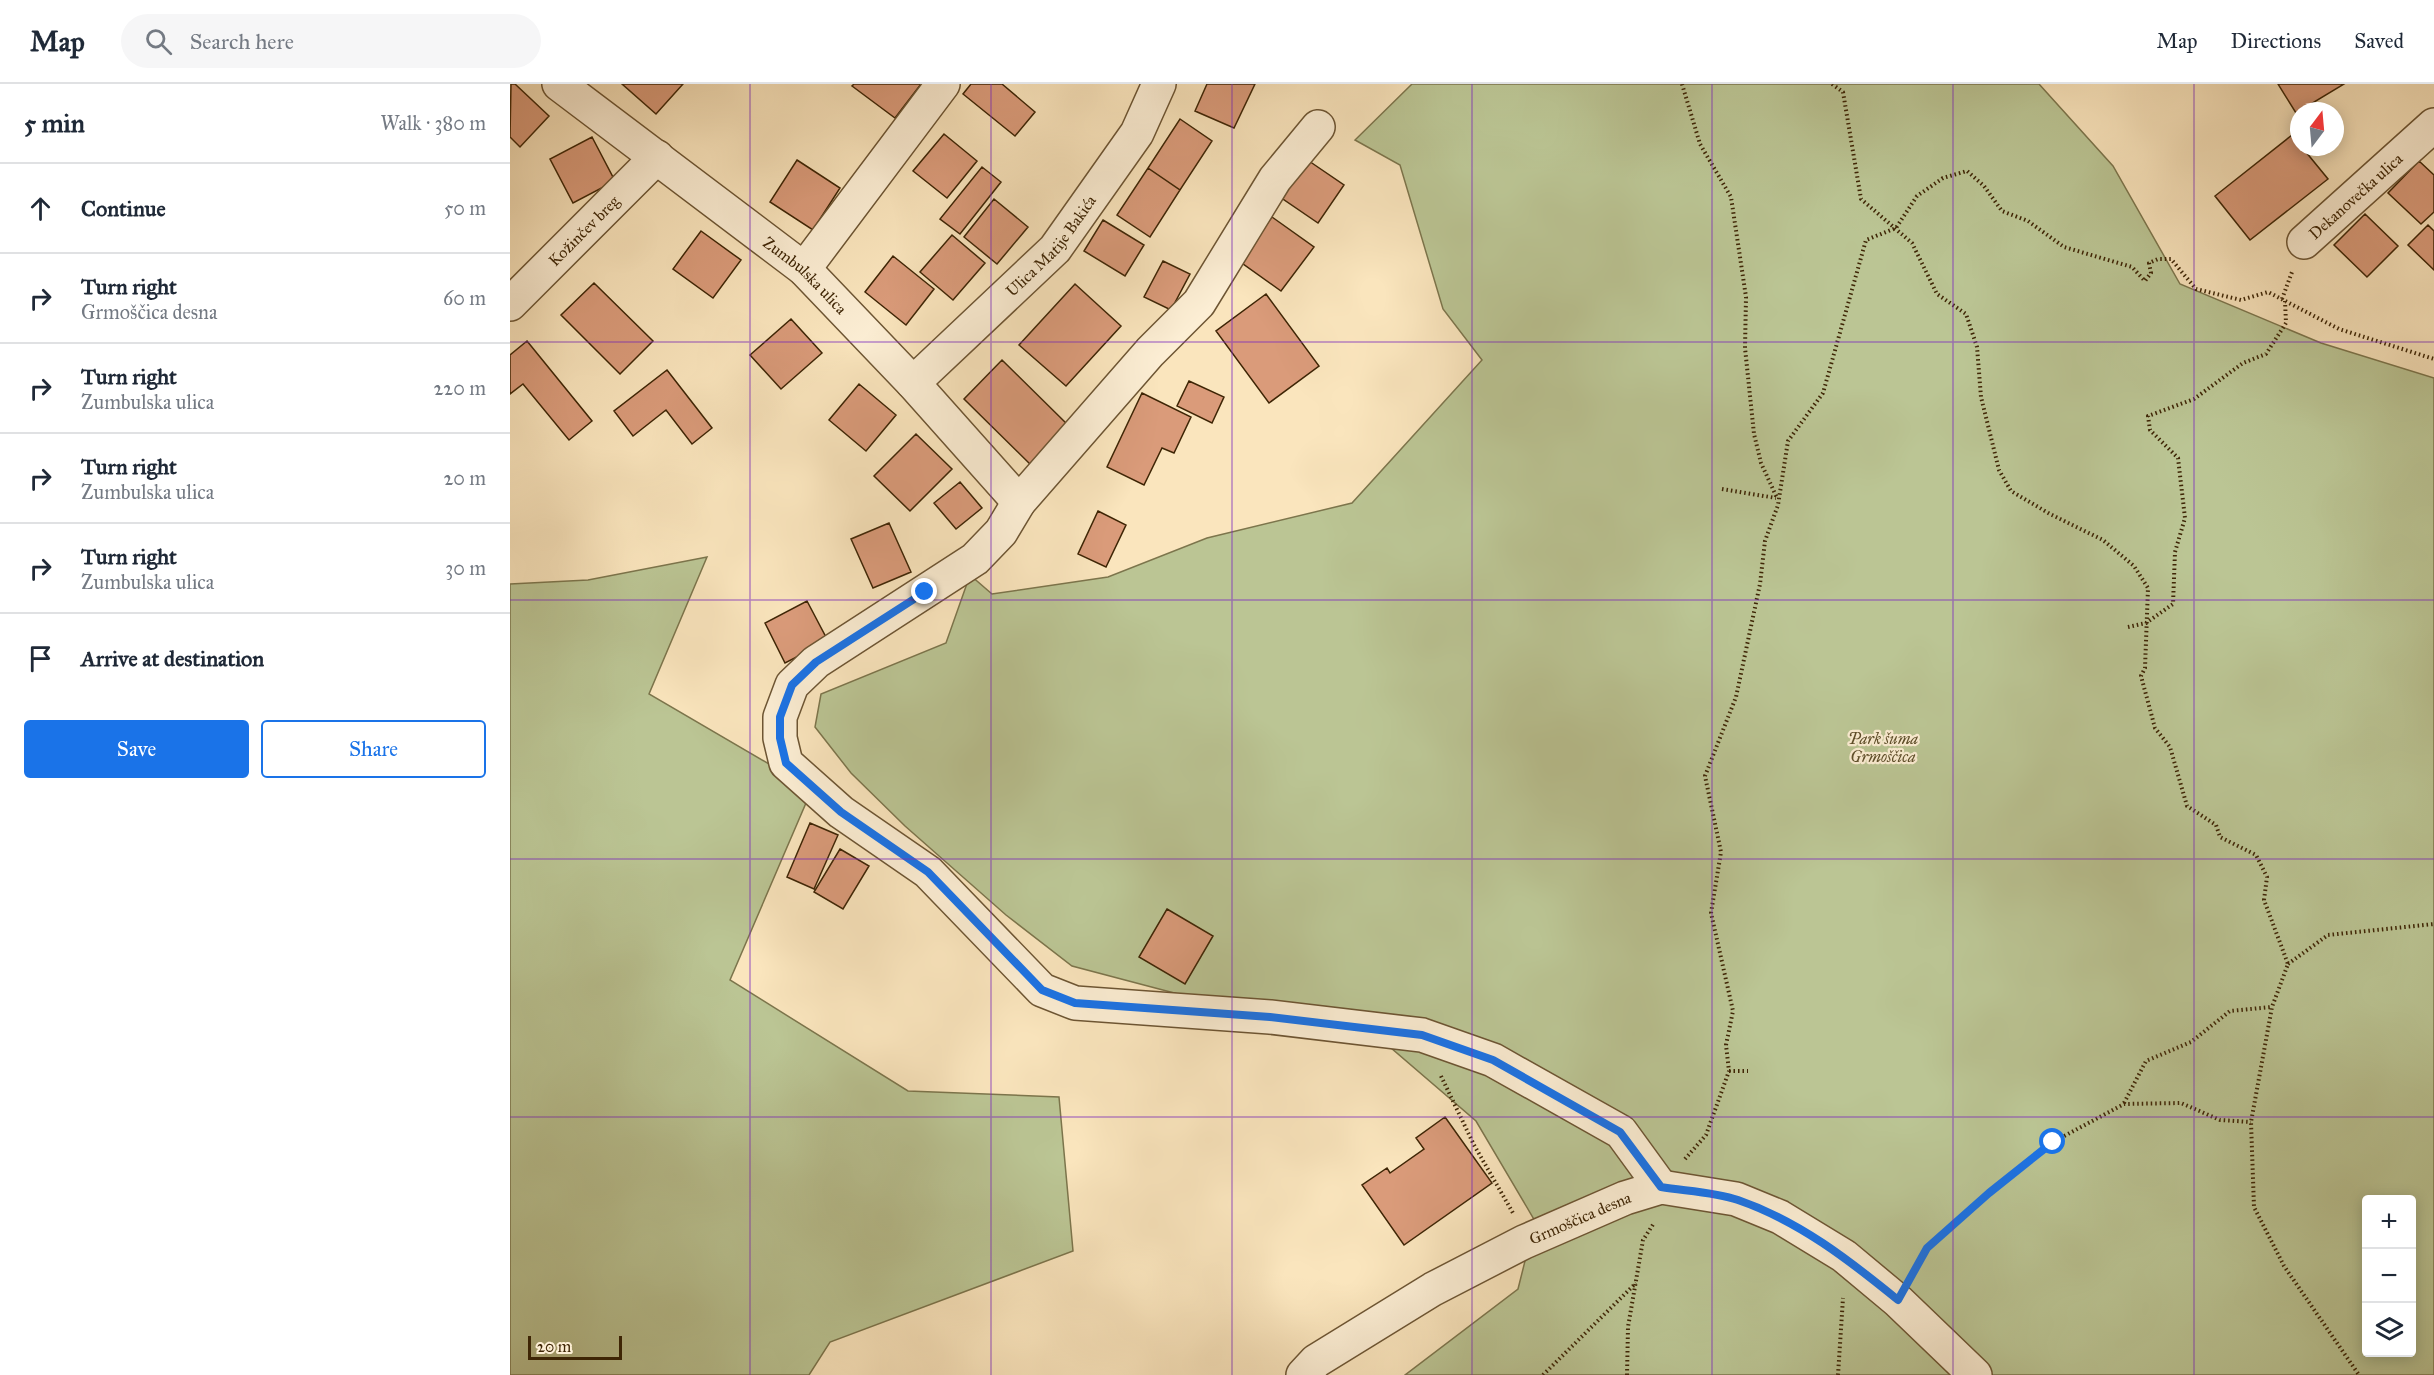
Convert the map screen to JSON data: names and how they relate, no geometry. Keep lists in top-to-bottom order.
{
  "streets": {
    "street": [
      "Dekanovečka ulica",
      "Kožinčev breg",
      "Ulica Matije Bakića",
      "Zumbulska ulica",
      "Grmoščica desna"
    ]
  },
  "crossings": [
    ["Kožinčev breg", "Zumbulska ulica"],
    ["Ulica Matije Bakića", "Zumbulska ulica"]
  ],
  "parks": ["Park šuma Grmoščica"],
  "scale_bar": "20 m",
  "north": "top",
  "page": {
    "header": "Map",
    "search": "Search here",
    "nav": ["Map", "Directions", "Saved"],
    "heading": ["5 min", "Walk · 380 m"],
    "list": [
      ["Continue", "50 m"],
      ["Turn right", "Grmoščica desna", "60 m"],
      ["Turn right", "Zumbulska ulica", "220 m"],
      ["Turn right", "Zumbulska ulica", "20 m"],
      ["Turn right", "Zumbulska ulica", "30 m"],
      "Arrive at destination"
    ],
    "buttons": ["Save", "Share"],
    "map_buttons": ["+", "−"],
    "scale": "20 m"
  }
}
